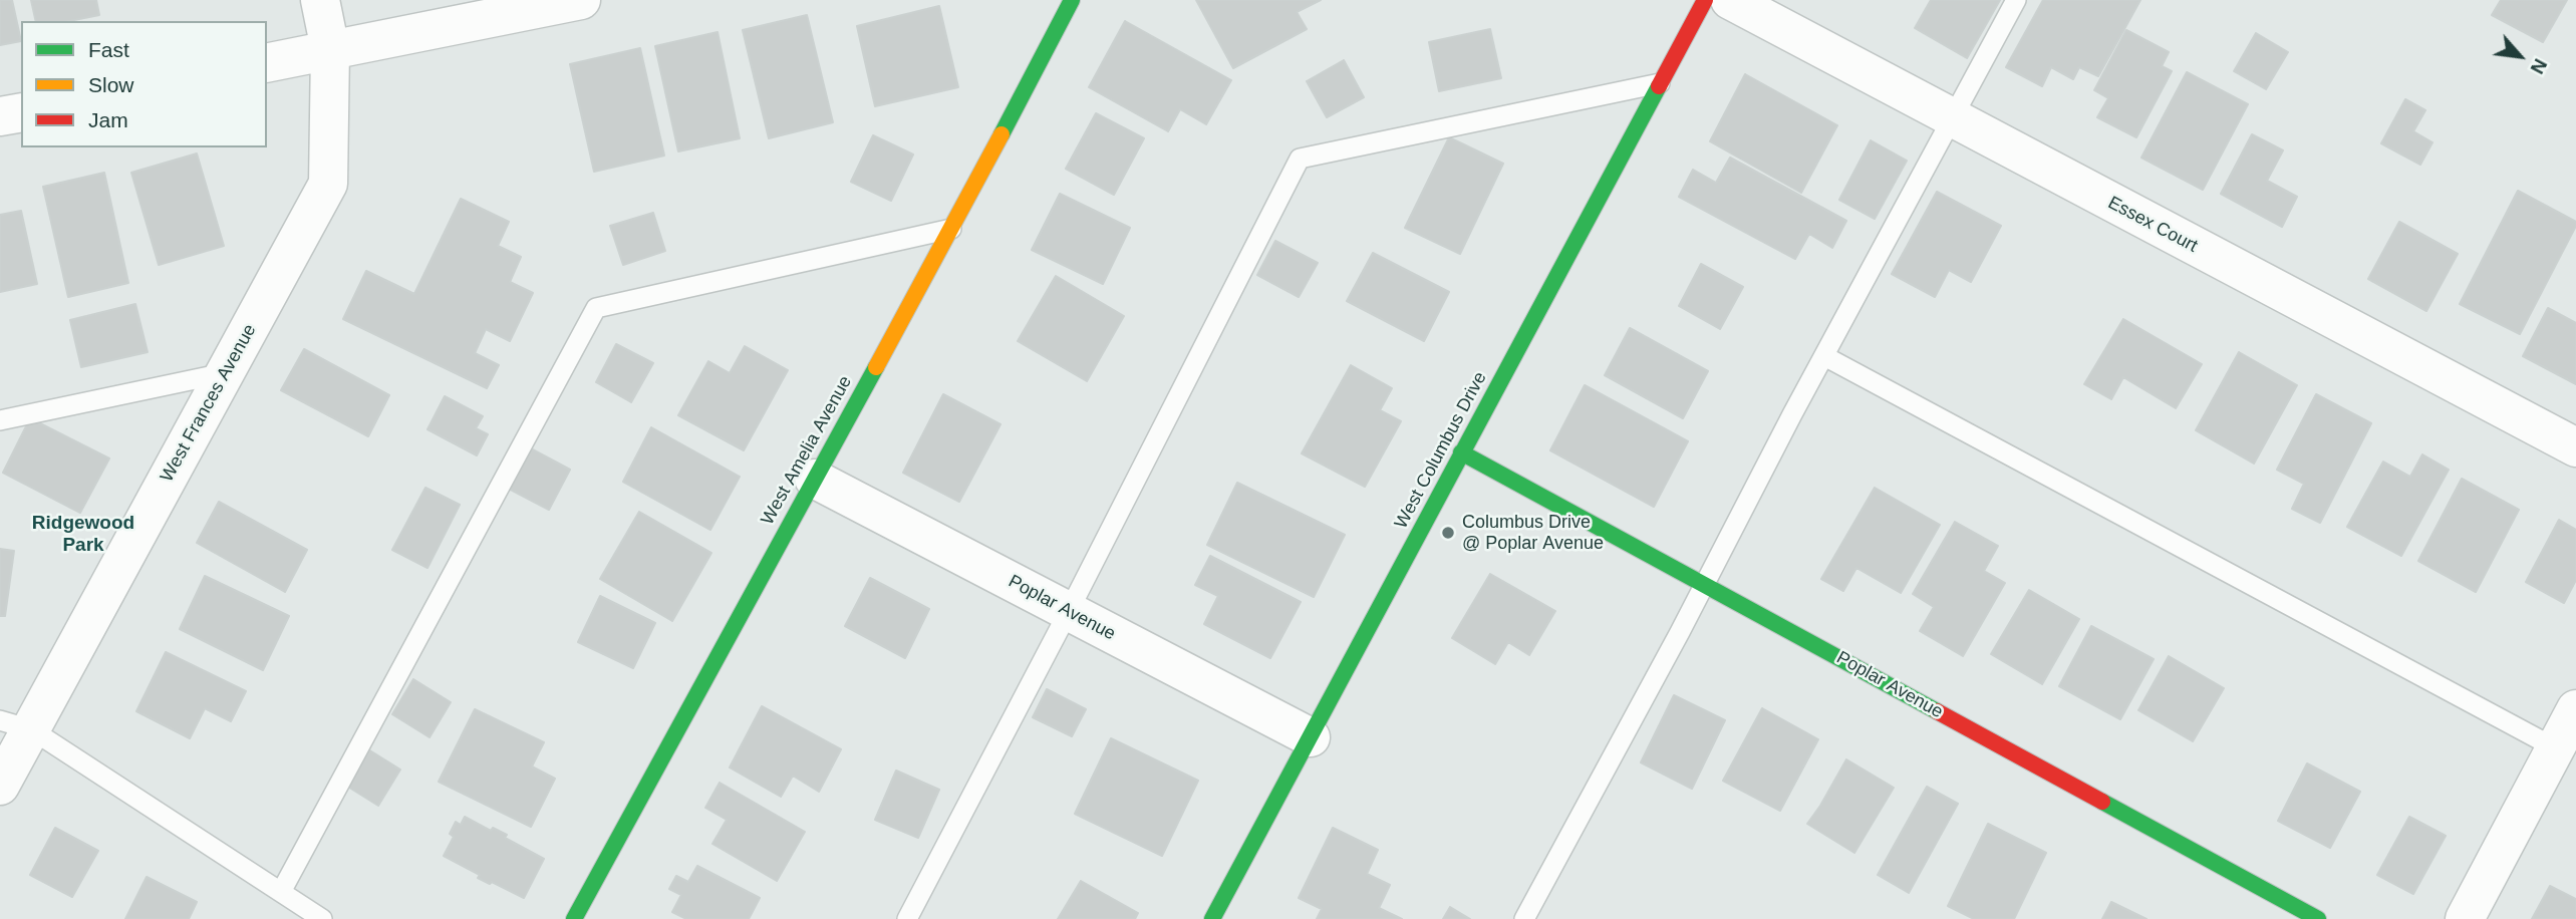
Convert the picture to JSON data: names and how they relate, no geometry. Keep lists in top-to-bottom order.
{
  "streets": {
    "street": [
      "Essex Court",
      "West Frances Avenue",
      "West Amelia Avenue",
      "West Columbus Drive",
      "Poplar Avenue"
    ]
  },
  "crossings": [
    ["West Amelia Avenue", "Poplar Avenue"],
    ["West Columbus Drive", "Poplar Avenue"]
  ],
  "districts": ["Ridgewood Park"],
  "places": ["Columbus Drive @ Poplar Avenue"],
  "legend": ["Fast", "Slow", "Jam"],
  "north": "bottom right"
}
